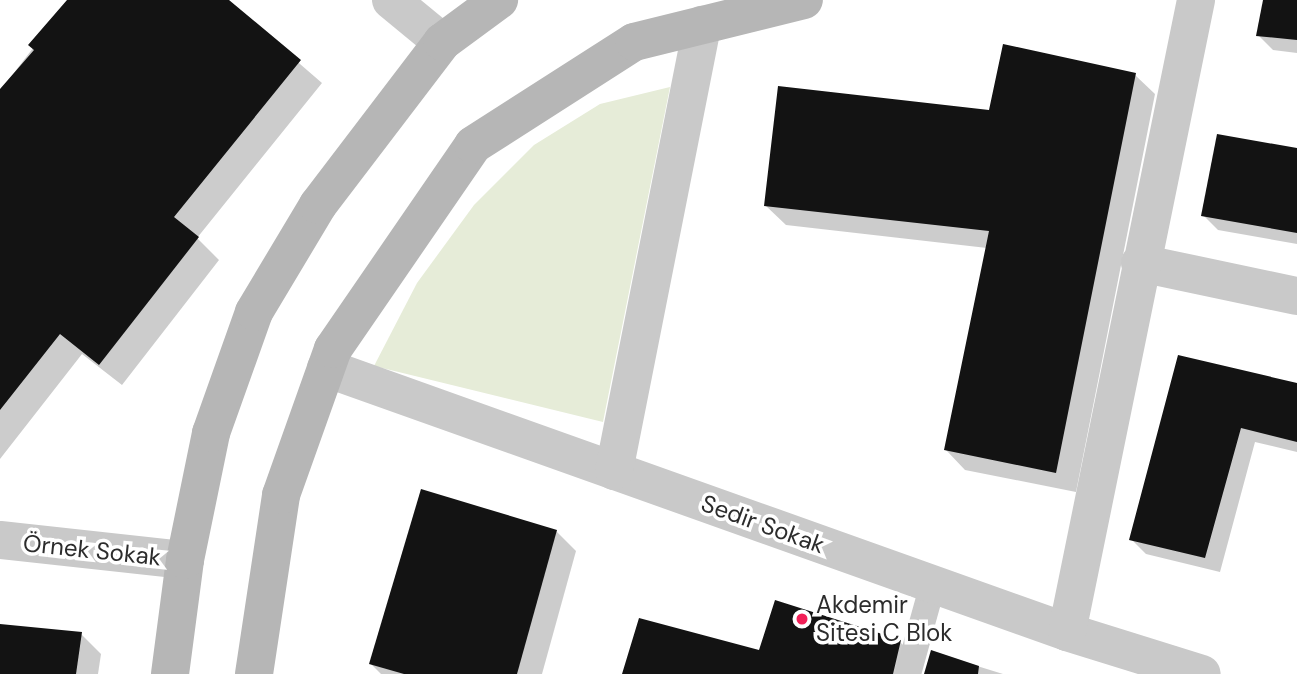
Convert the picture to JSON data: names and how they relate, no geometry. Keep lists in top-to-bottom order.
{
  "streets": {
    "street": ["Sedir Sokak", "Örnek Sokak"]
  },
  "places": ["Akdemir Sitesi C Blok"]
}
